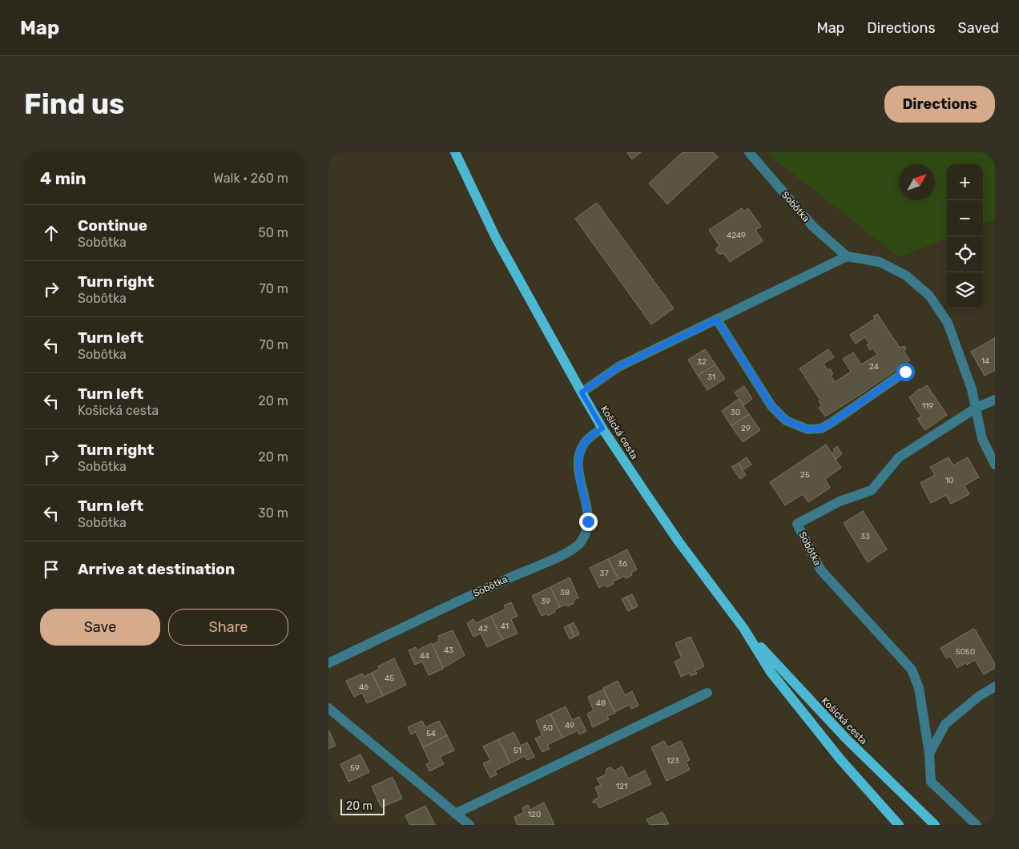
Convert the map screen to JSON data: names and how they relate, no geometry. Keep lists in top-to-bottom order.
{
  "streets": {
    "main road": ["Košická cesta"],
    "street": ["Sobôtka"]
  },
  "crossings": [
    ["Sobôtka", "Košická cesta"]
  ],
  "house_numbers": [
    "4249",
    "14",
    "32",
    "24",
    "31",
    "119",
    "30",
    "29",
    "25",
    "10",
    "33",
    "36",
    "37",
    "38",
    "39",
    "41",
    "42",
    "43",
    "5050",
    "44",
    "45",
    "46",
    "48",
    "49",
    "50",
    "54",
    "51",
    "123",
    "59",
    "121",
    "120"
  ],
  "scale_bar": "20 m",
  "north": "top right",
  "page": {
    "header": "Map",
    "nav": ["Map", "Directions", "Saved"],
    "buttons": [
      "Directions",
      ["Save", "Share"]
    ],
    "title": "Find us",
    "heading": ["4 min", "Walk · 260 m"],
    "map_buttons": ["+", "−"],
    "list": [
      ["Continue", "Sobôtka", "50 m"],
      ["Turn right", "Sobôtka", "70 m"],
      ["Turn left", "Sobôtka", "70 m"],
      ["Turn left", "Košická cesta", "20 m"],
      ["Turn right", "Sobôtka", "20 m"],
      ["Turn left", "Sobôtka", "30 m"],
      "Arrive at destination"
    ],
    "scale": "20 m"
  }
}
